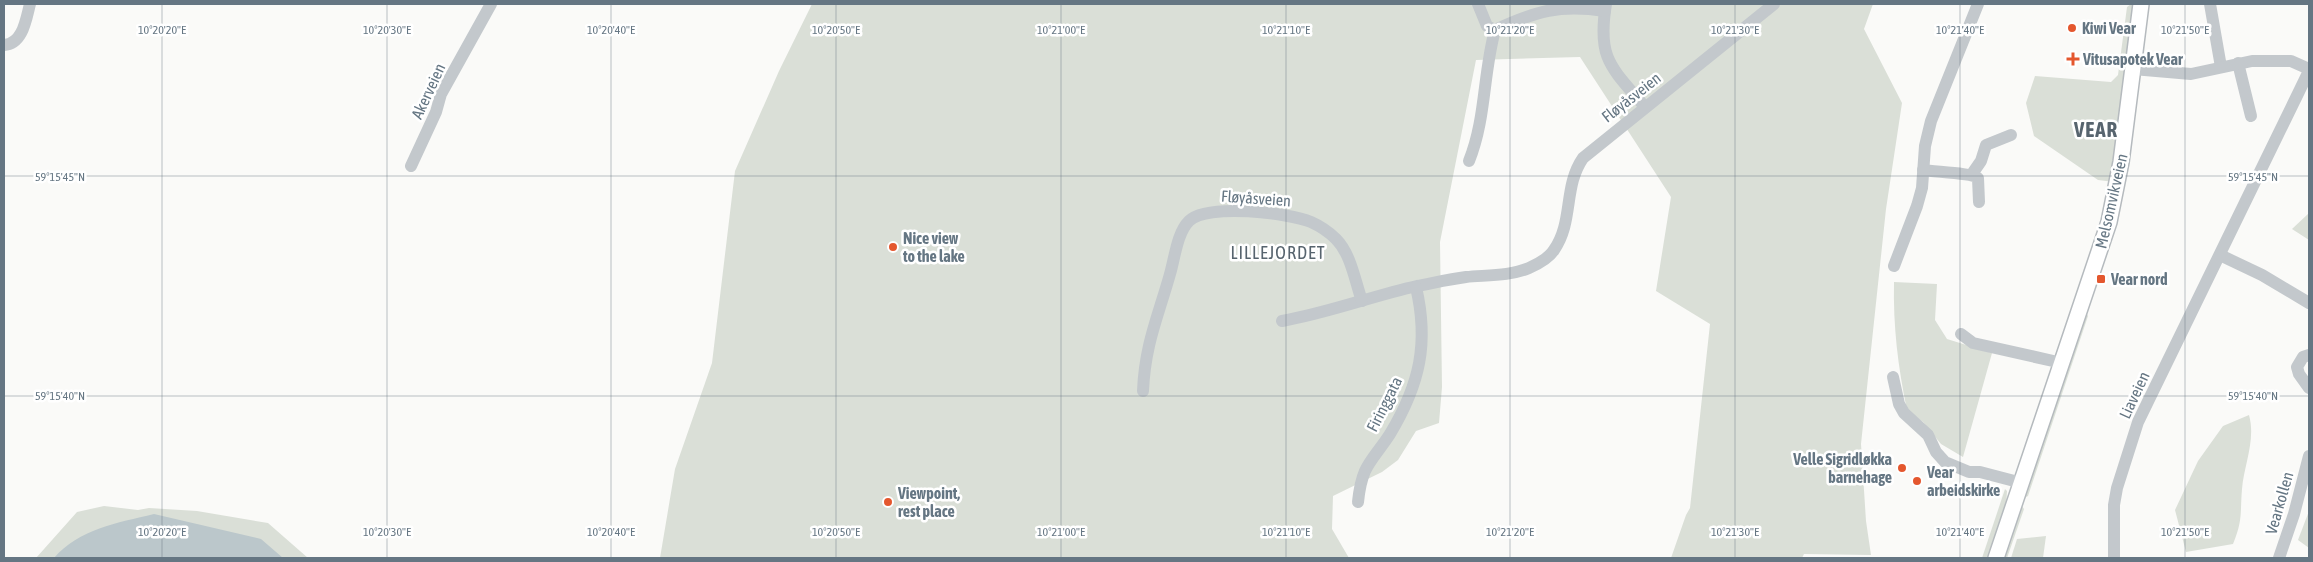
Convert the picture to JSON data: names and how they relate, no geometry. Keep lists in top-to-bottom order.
{
  "streets": {
    "main road": ["Melsomvikveien"],
    "street": [
      "Akerveien",
      "Fløyåsveien",
      "Liaveien",
      "Firinggata",
      "Vearkollen"
    ]
  },
  "crossings": [
    ["Fløyåsveien", "Firinggata"],
    ["Melsomvikveien", "Liaveien"]
  ],
  "districts": ["VEAR", "LILLEJORDET"],
  "places": {
    "other": [
      "Kiwi Vear",
      "Nice view to the lake",
      "Velle Sigridløkka barnehage",
      "Vear arbeidskirke",
      "Viewpoint, rest place"
    ],
    "health": ["Vitusapotek Vear"],
    "transit": ["Vear nord"]
  },
  "coordinates": [
    "10°20'20\"E",
    "10°20'30\"E",
    "10°20'40\"E",
    "10°20'50\"E",
    "10°21'00\"E",
    "10°21'10\"E",
    "10°21'20\"E",
    "10°21'30\"E",
    "10°21'40\"E",
    "10°21'50\"E",
    "59°15'45\"N",
    "59°15'40\"N"
  ]
}
